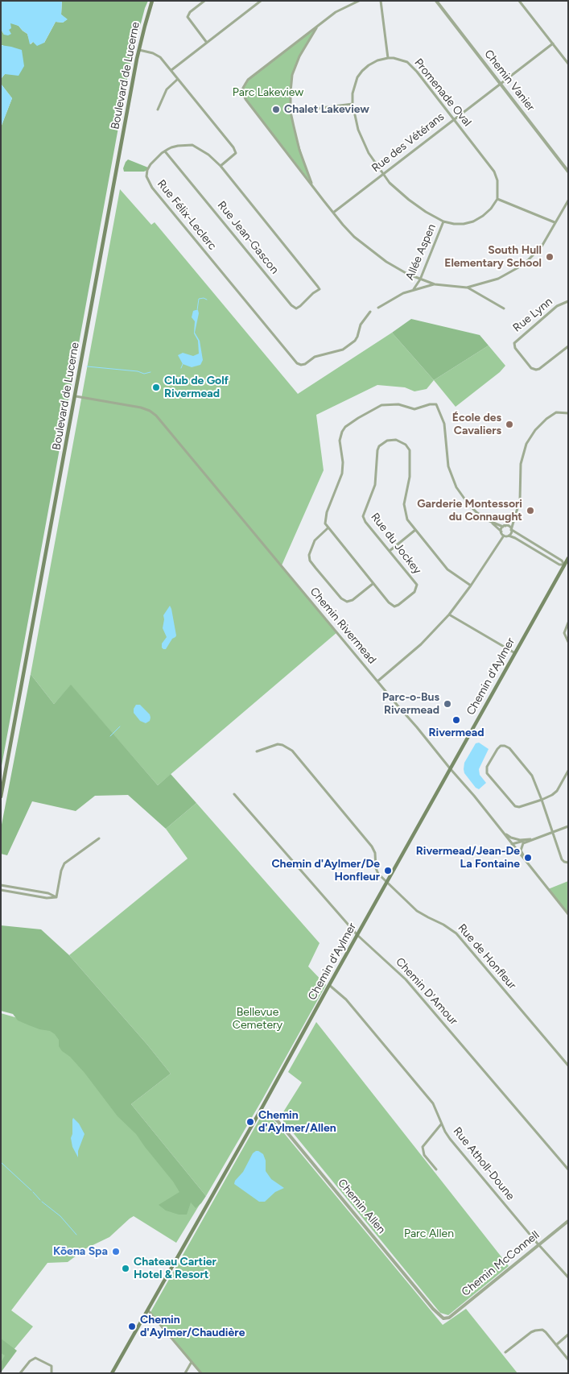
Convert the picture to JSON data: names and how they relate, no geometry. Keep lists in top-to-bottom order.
{
  "streets": {
    "main road": ["Boulevard de Lucerne", "Chemin d'Aylmer"],
    "street": [
      "Chemin Vanier",
      "Promenade Oval",
      "Rue des Vétérans",
      "Rue Félix-Leclerc",
      "Rue Jean-Gascon",
      "Allée Aspen",
      "Rue Lynn",
      "Rue du Jockey",
      "Chemin Rivermead",
      "Rue de Honfleur",
      "Chemin D'Amour",
      "Rue Atholl-Doune",
      "Chemin Allen",
      "Chemin McConnell"
    ]
  },
  "crossings": [
    ["Boulevard de Lucerne", "Chemin Rivermead"],
    ["Chemin Vanier", "Rue des Vétérans"],
    ["Promenade Oval", "Rue des Vétérans"],
    ["Rue Félix-Leclerc", "Rue Jean-Gascon"],
    ["Chemin Rivermead", "Chemin d'Aylmer"],
    ["Chemin d'Aylmer", "Rue de Honfleur"],
    ["Chemin d'Aylmer", "Chemin D'Amour"],
    ["Chemin d'Aylmer", "Rue Atholl-Doune"],
    ["Chemin d'Aylmer", "Chemin Allen"],
    ["Rue Atholl-Doune", "Chemin McConnell"],
    ["Chemin Allen", "Chemin McConnell"]
  ],
  "parks": ["Parc Lakeview", "Bellevue Cemetery", "Parc Allen"],
  "places": [
    "Chalet Lakeview",
    "South Hull Elementary School",
    "Club de Golf Rivermead",
    "École des Cavaliers",
    "Garderie Montessori du Connaught",
    "Parc-o-Bus Rivermead",
    "Rivermead",
    "Rivermead/Jean-De La Fontaine",
    "Chemin d'Aylmer/De Honfleur",
    "Chemin d'Aylmer/Allen",
    "Kōena Spa",
    "Chateau Cartier Hotel & Resort",
    "Chemin d'Aylmer/Chaudière"
  ]
}
